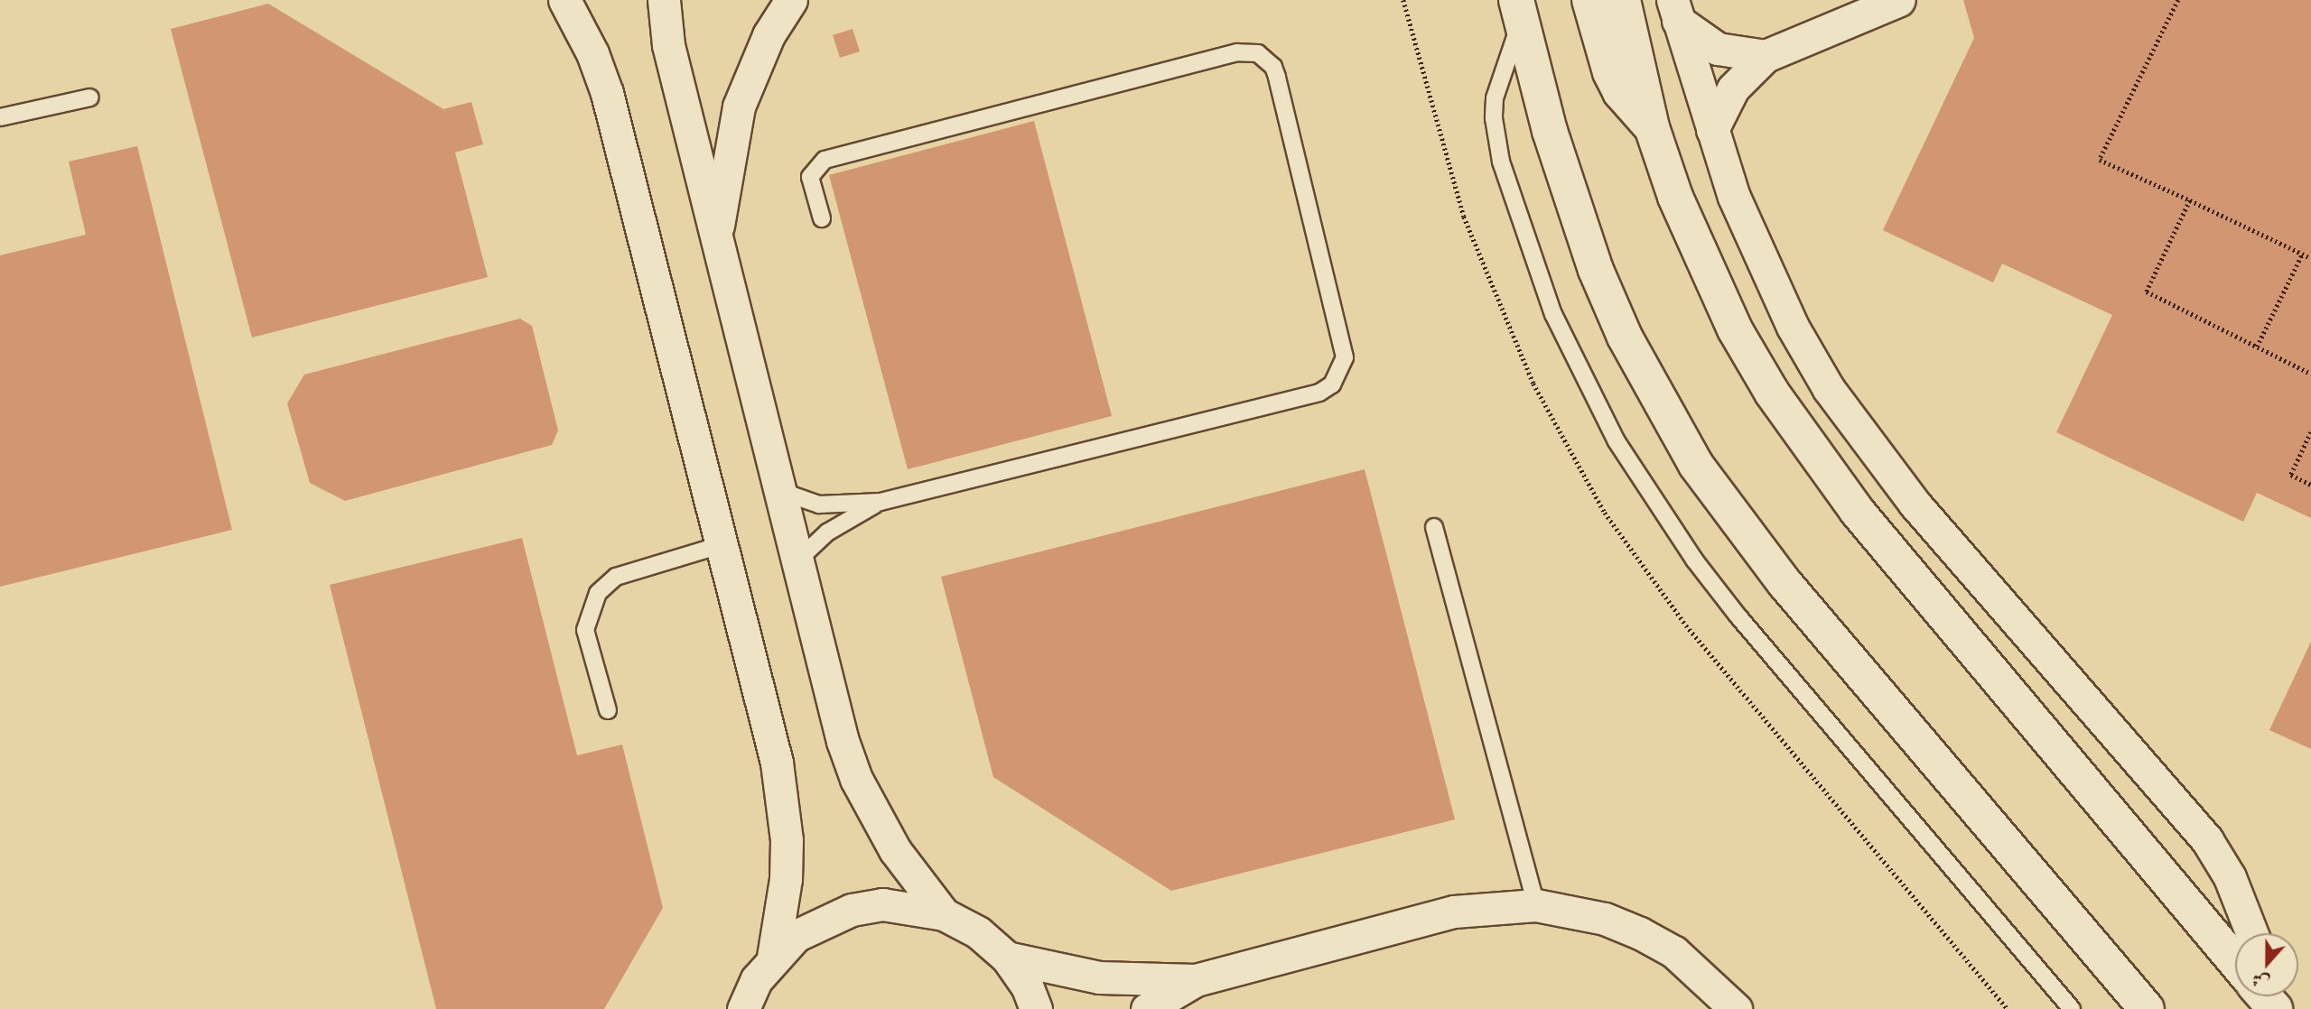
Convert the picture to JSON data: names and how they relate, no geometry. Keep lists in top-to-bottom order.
{
  "north": "bottom"
}
